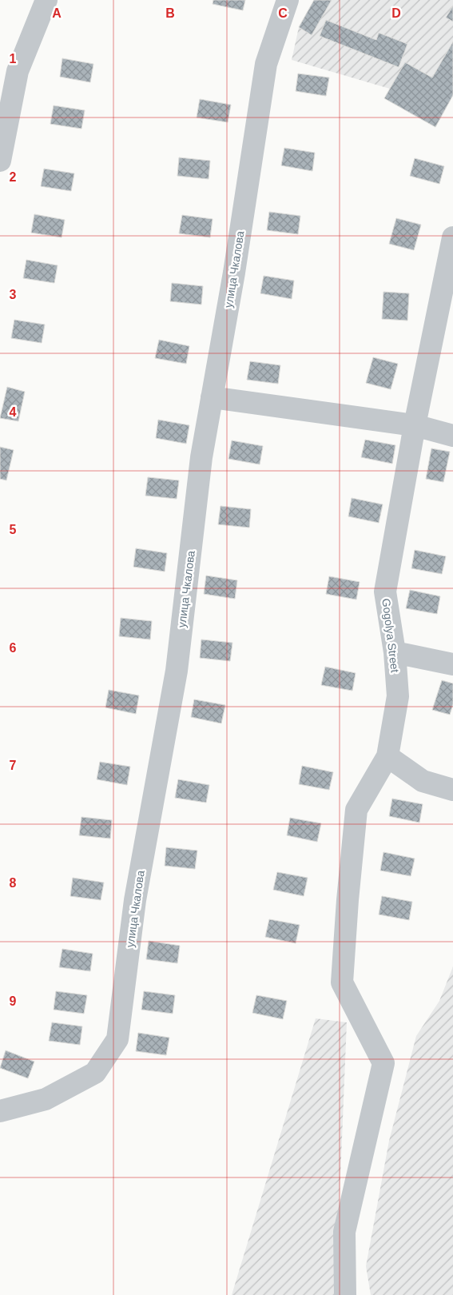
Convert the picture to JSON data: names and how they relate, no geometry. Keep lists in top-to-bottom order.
{
  "streets": {
    "street": ["улица Чкалова", "Gogolya Street"]
  },
  "grid": {
    "columns": [
      "A",
      "B",
      "C",
      "D"
    ],
    "rows": [
      "1",
      "2",
      "3",
      "4",
      "5",
      "6",
      "7",
      "8",
      "9"
    ]
  }
}
